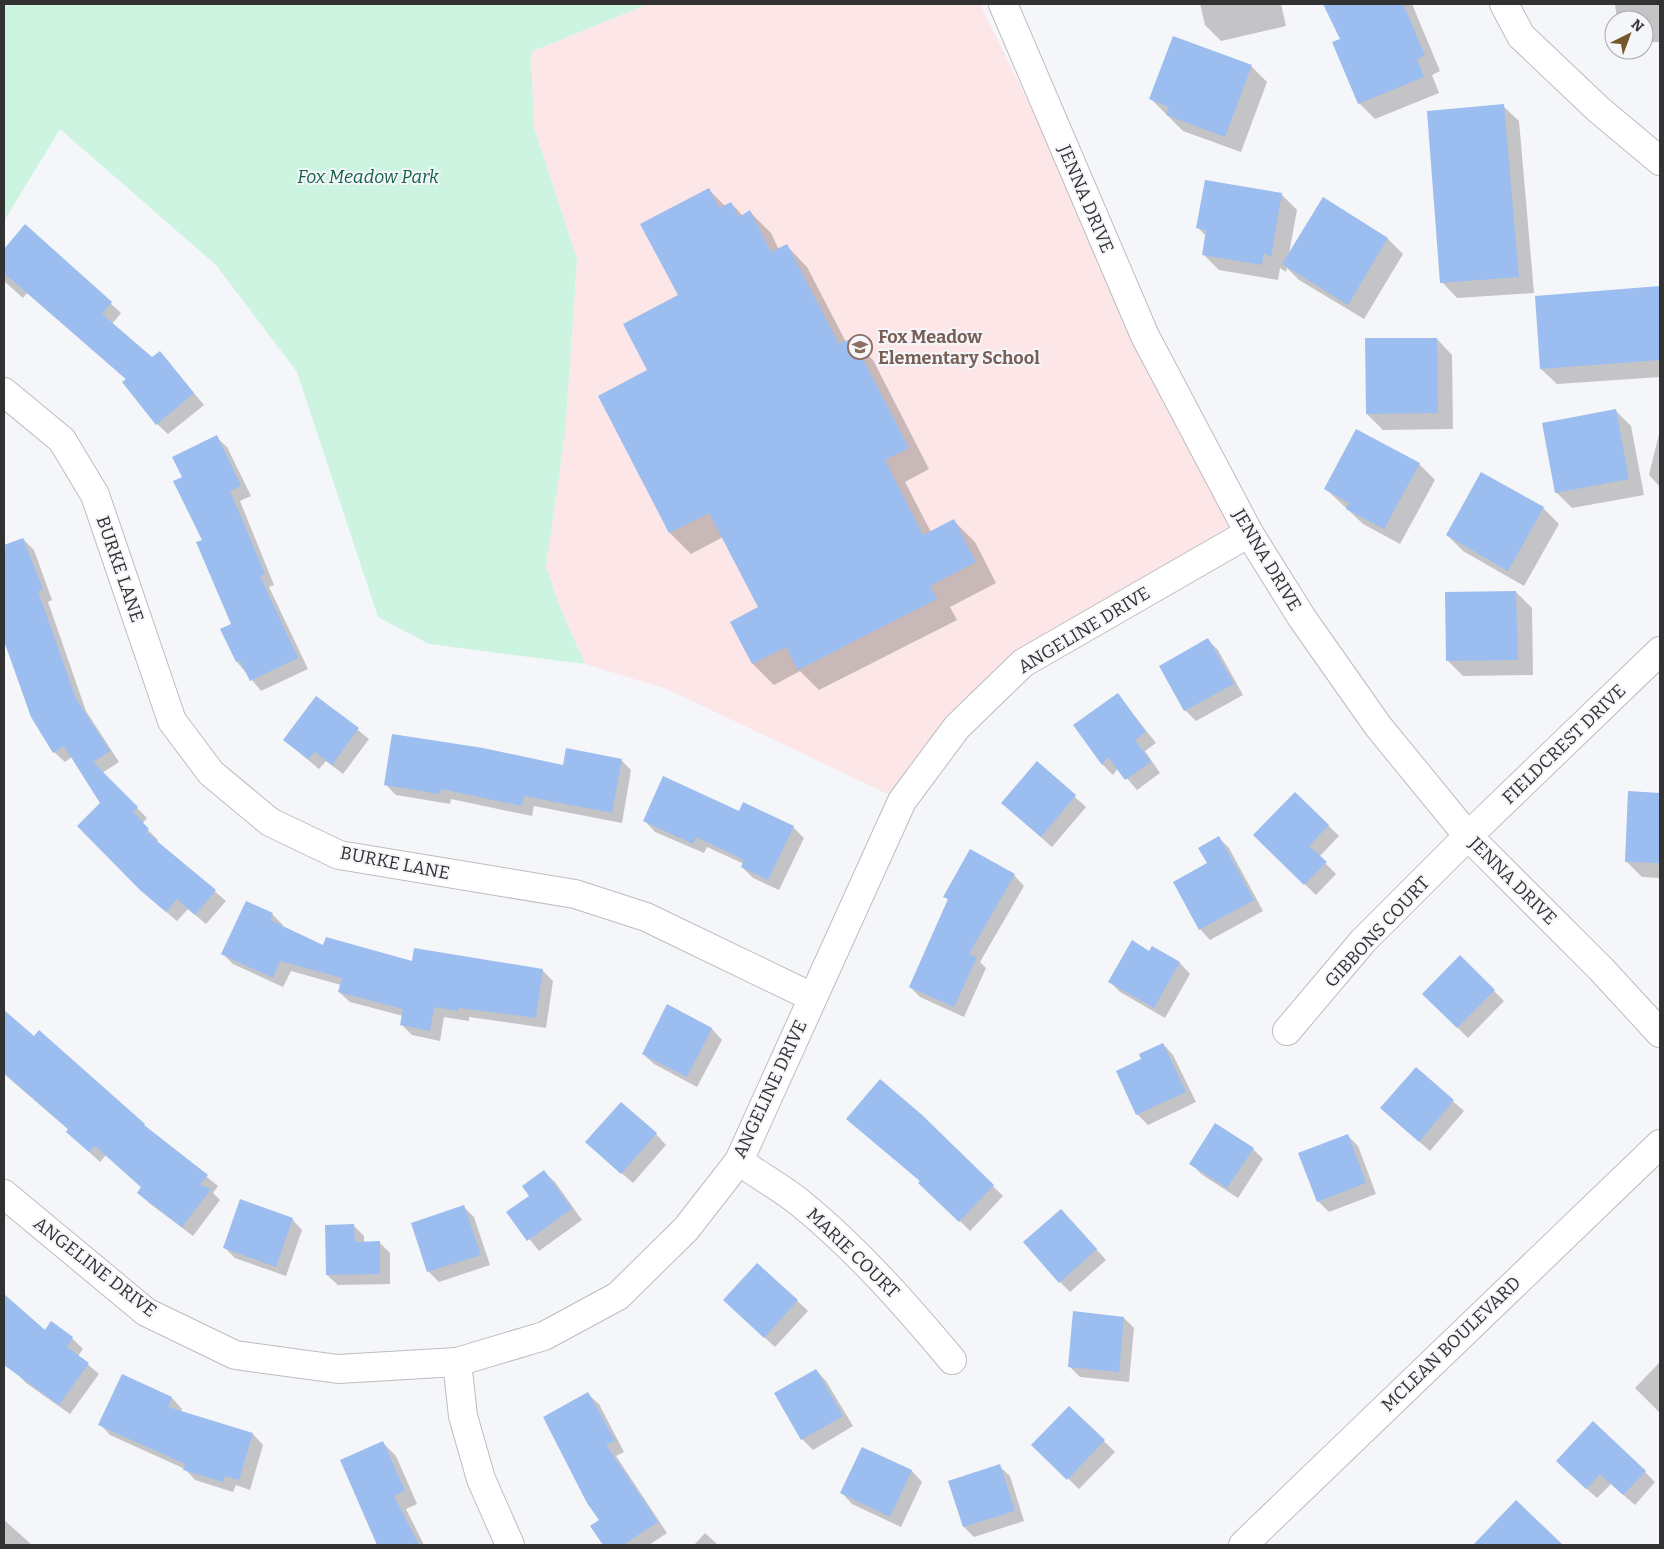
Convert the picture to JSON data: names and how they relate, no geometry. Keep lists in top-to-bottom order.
{
  "streets": {
    "street": [
      "JENNA DRIVE",
      "BURKE LANE",
      "ANGELINE DRIVE",
      "FIELDCREST DRIVE",
      "GIBBONS COURT",
      "MARIE COURT",
      "MCLEAN BOULEVARD"
    ]
  },
  "crossings": [
    ["JENNA DRIVE", "ANGELINE DRIVE"],
    ["JENNA DRIVE", "FIELDCREST DRIVE"],
    ["JENNA DRIVE", "GIBBONS COURT"],
    ["BURKE LANE", "ANGELINE DRIVE"],
    ["ANGELINE DRIVE", "MARIE COURT"],
    ["FIELDCREST DRIVE", "GIBBONS COURT"]
  ],
  "parks": ["Fox Meadow Park"],
  "places": {
    "school or university": ["Fox Meadow Elementary School"]
  },
  "north": "top right"
}
